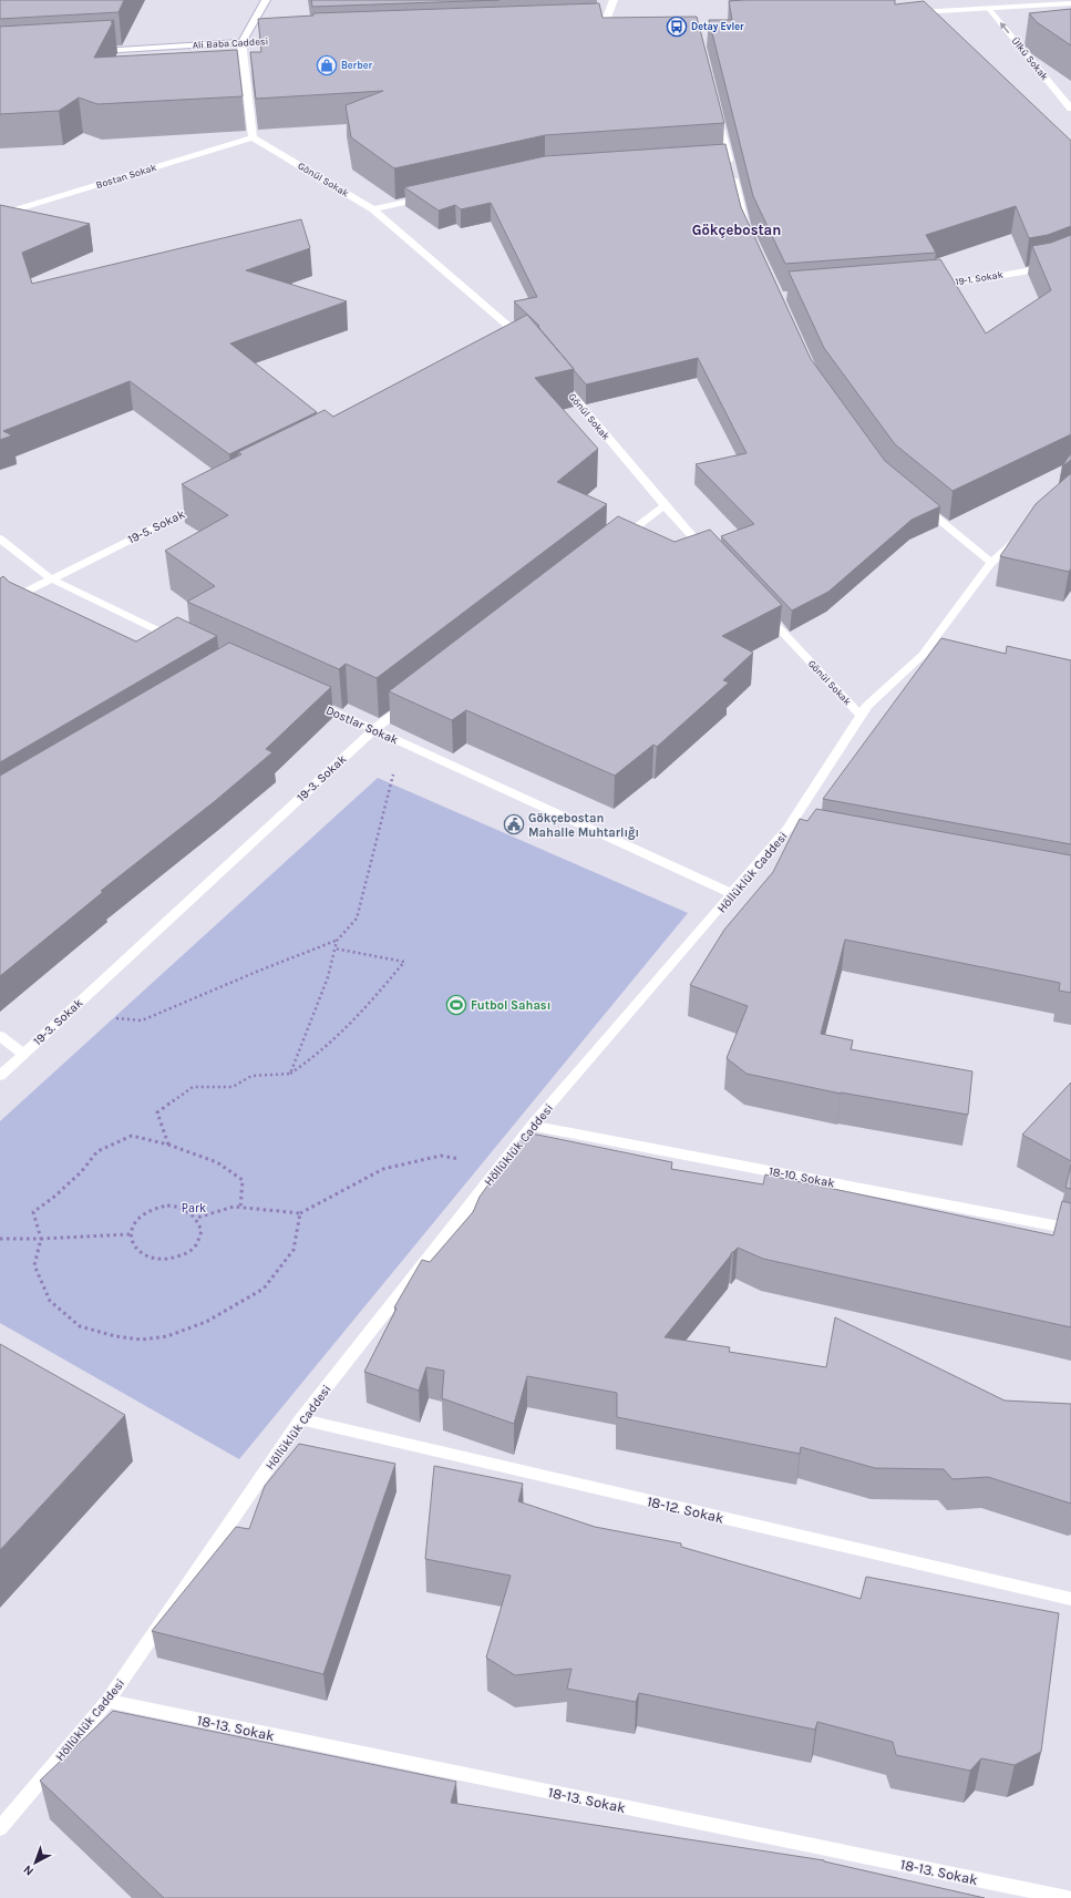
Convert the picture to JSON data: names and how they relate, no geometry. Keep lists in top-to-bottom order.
{
  "streets": {
    "street": [
      "Ali Baba Caddesi",
      "Ülkü Sokak",
      "Bostan Sokak",
      "Gönül Sokak",
      "19-1. Sokak",
      "19-5. Sokak",
      "Dostlar Sokak",
      "19-3. Sokak",
      "Höllüklük Caddesi",
      "18-10. Sokak",
      "18-12. Sokak",
      "18-13. Sokak"
    ]
  },
  "crossings": [
    ["Bostan Sokak", "Gönül Sokak"],
    ["Gönül Sokak", "Höllüklük Caddesi"],
    ["Dostlar Sokak", "19-3. Sokak"],
    ["Dostlar Sokak", "Höllüklük Caddesi"],
    ["Höllüklük Caddesi", "18-10. Sokak"],
    ["Höllüklük Caddesi", "18-12. Sokak"],
    ["Höllüklük Caddesi", "18-13. Sokak"]
  ],
  "one_way": ["Ülkü Sokak"],
  "districts": ["Gökçebostan"],
  "parks": ["Park"],
  "places": {
    "bus stop": ["Detay Evler"],
    "shop": ["Berber"],
    "public building": ["Gökçebostan Mahalle Muhtarlığı"],
    "sports": ["Futbol Sahası"]
  },
  "north": "bottom left"
}
